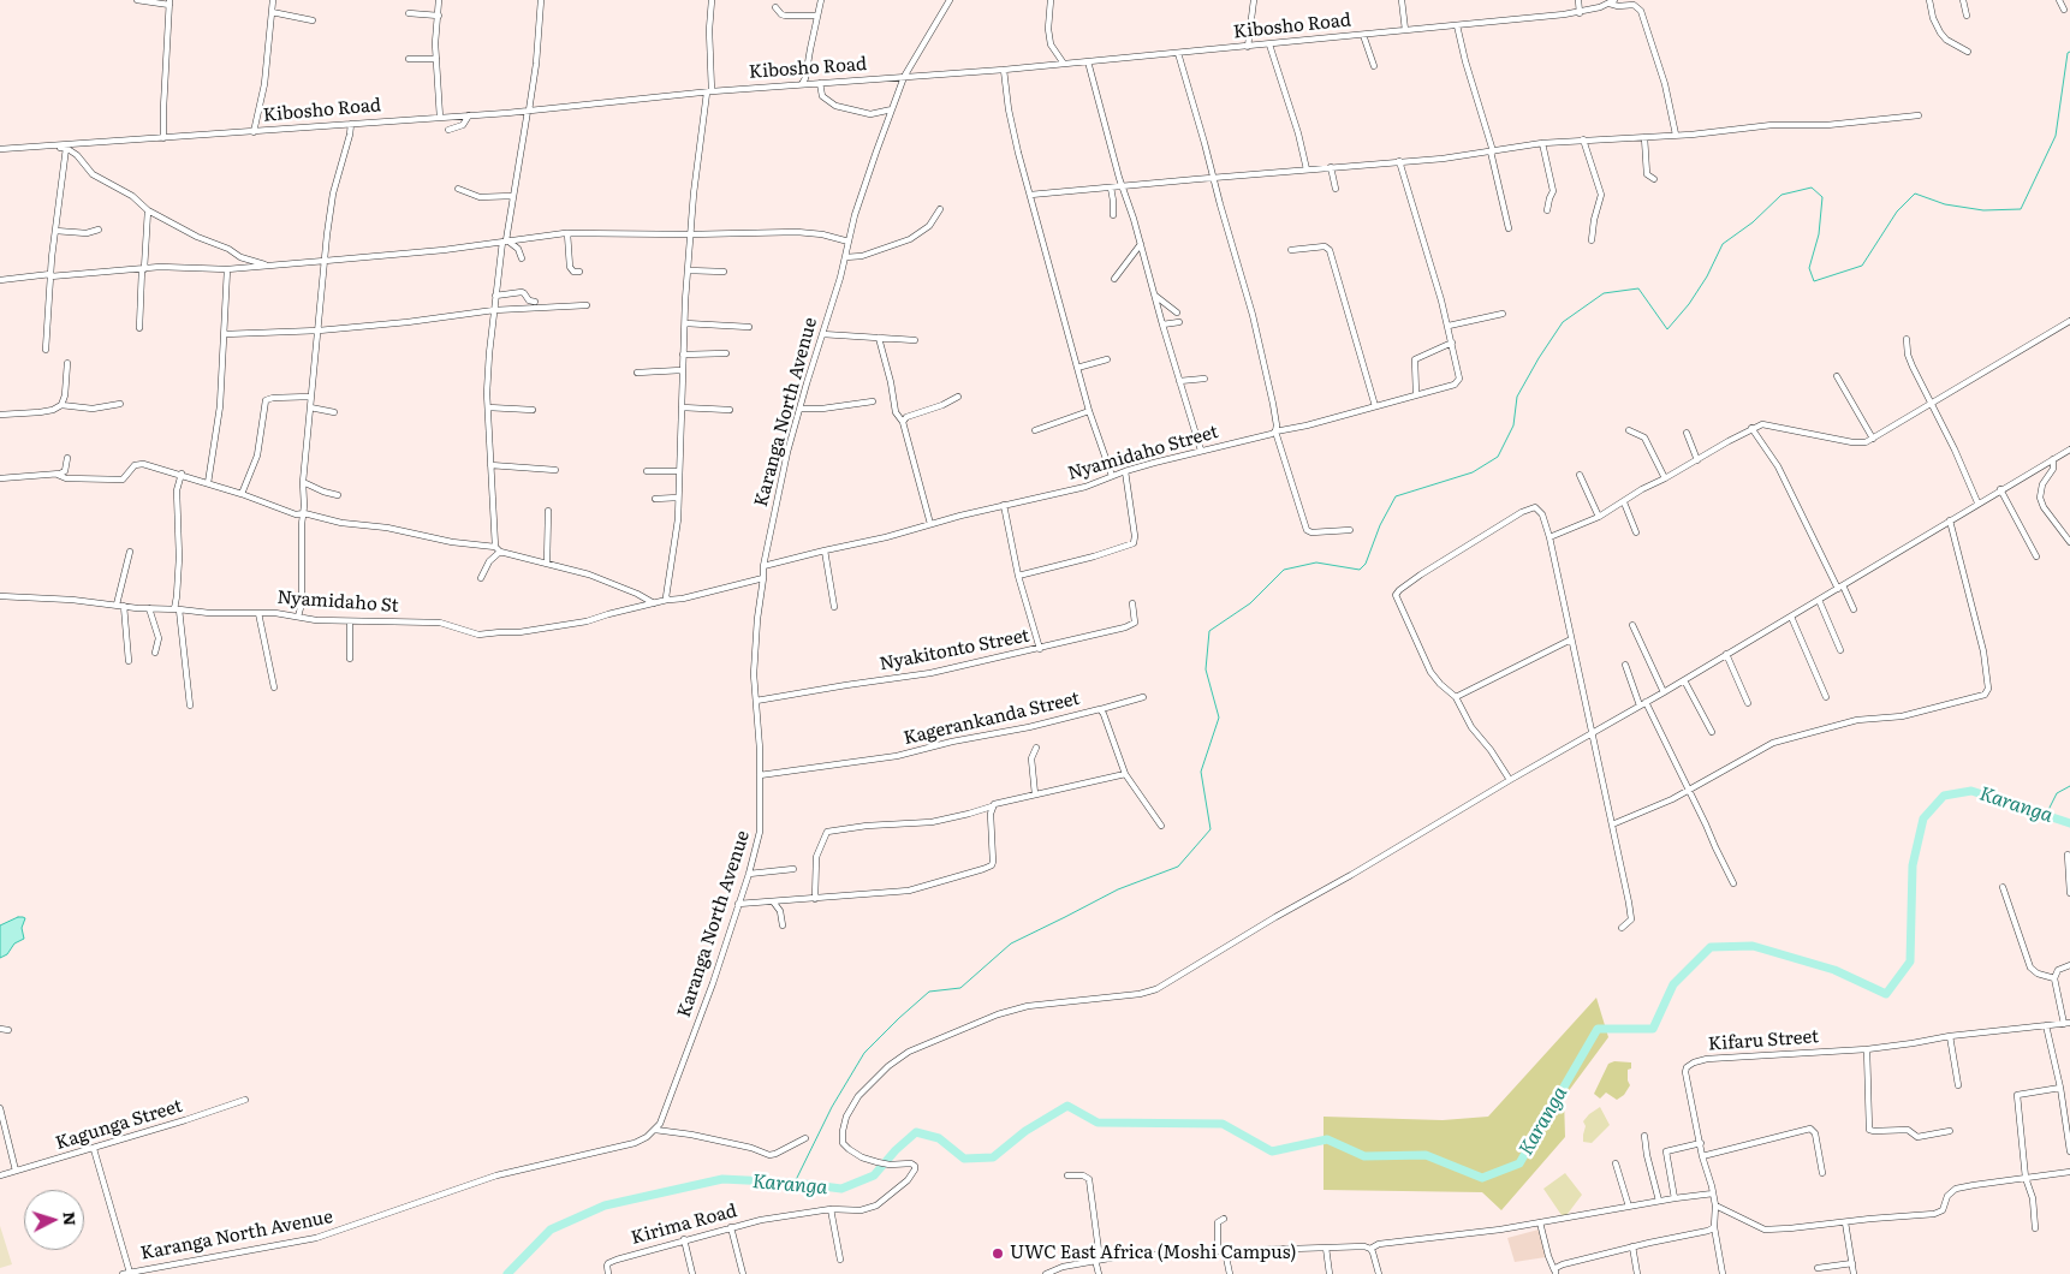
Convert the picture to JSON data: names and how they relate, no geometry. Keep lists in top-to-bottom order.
{
  "streets": {
    "street": [
      "Kibosho Road",
      "Karanga North Avenue",
      "Nyamidaho Street",
      "Nyamidaho St",
      "Nyakitonto Street",
      "Kagerankanda Street",
      "Kifaru Street",
      "Kagunga Street",
      "Kirima Road"
    ]
  },
  "crossings": [
    ["Kibosho Road", "Karanga North Avenue"],
    ["Karanga North Avenue", "Nyamidaho Street"],
    ["Karanga North Avenue", "Nyamidaho St"],
    ["Karanga North Avenue", "Nyakitonto Street"],
    ["Karanga North Avenue", "Kagerankanda Street"]
  ],
  "water": ["Karanga"],
  "places": ["UWC East Africa (Moshi Campus)"],
  "north": "right"
}
